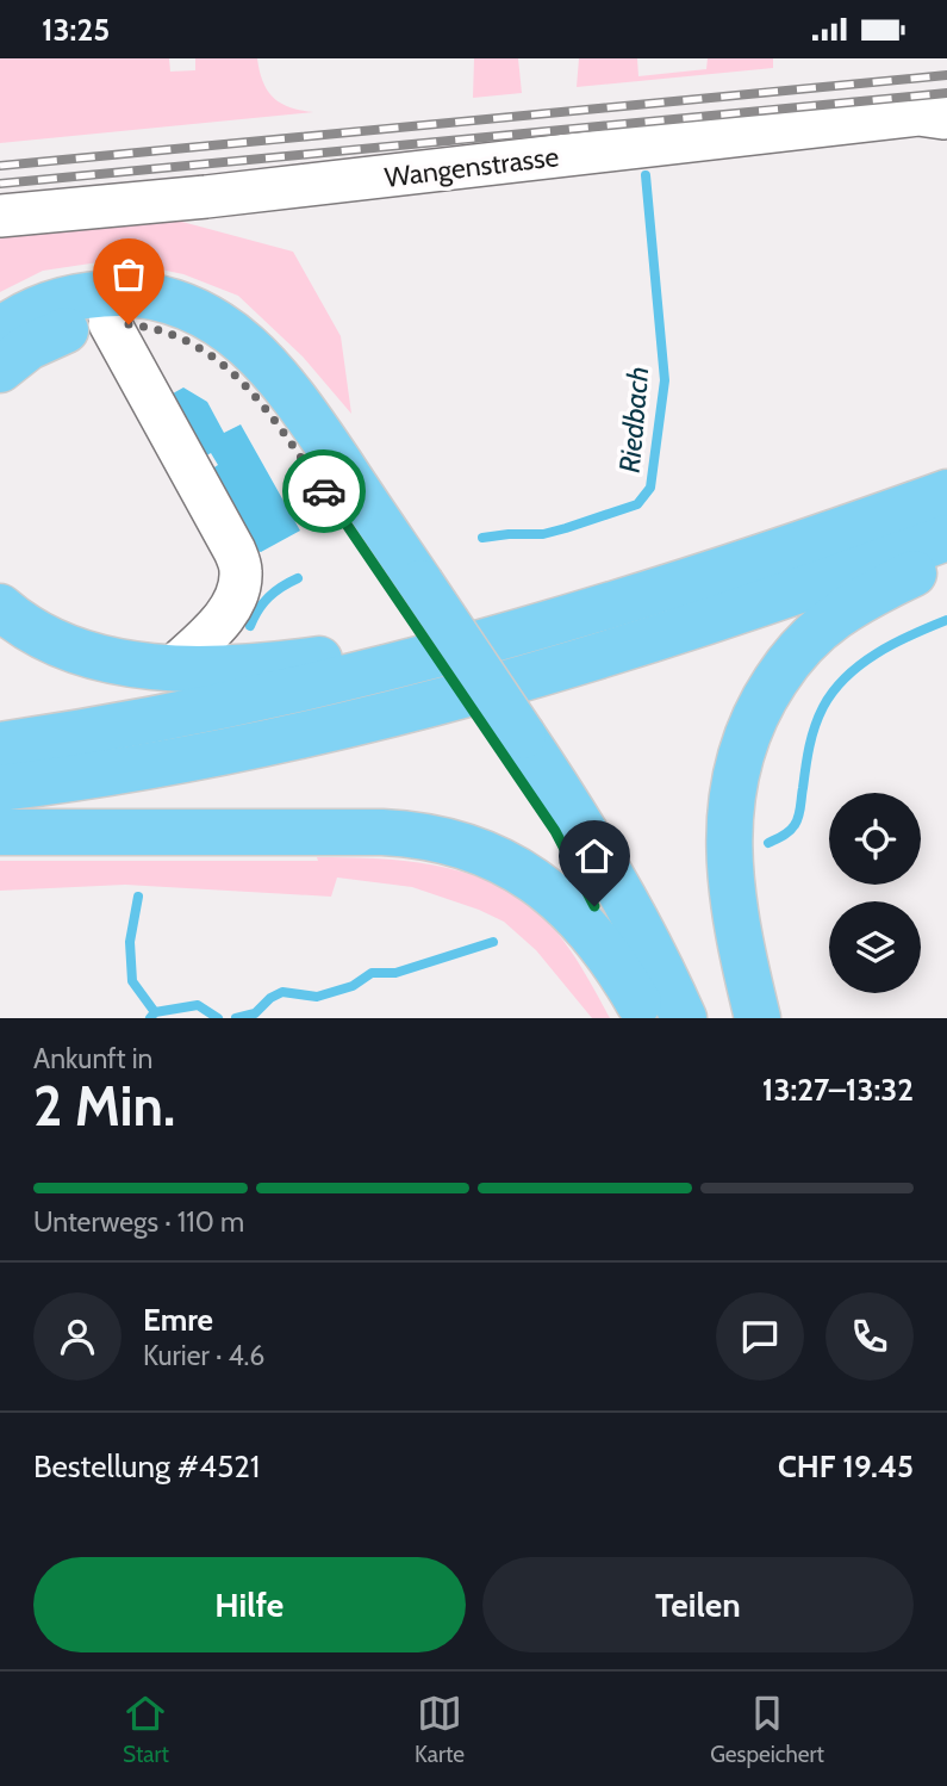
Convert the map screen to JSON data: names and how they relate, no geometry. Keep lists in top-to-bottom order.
{
  "streets": {
    "lane": ["Wangenstrasse"]
  },
  "water": ["Riedbach"],
  "page": {
    "status": "13:25",
    "heading": ["2 Min.", "Ankunft in", "13:27–13:32"],
    "panel": [
      "Emre",
      "Kurier · 4.6",
      "Bestellung #4521",
      "CHF 19.45"
    ],
    "bar": "Unterwegs · 110 m",
    "buttons": ["Hilfe", "Teilen"],
    "tabs": ["Start", "Karte", "Gespeichert"]
  }
}
